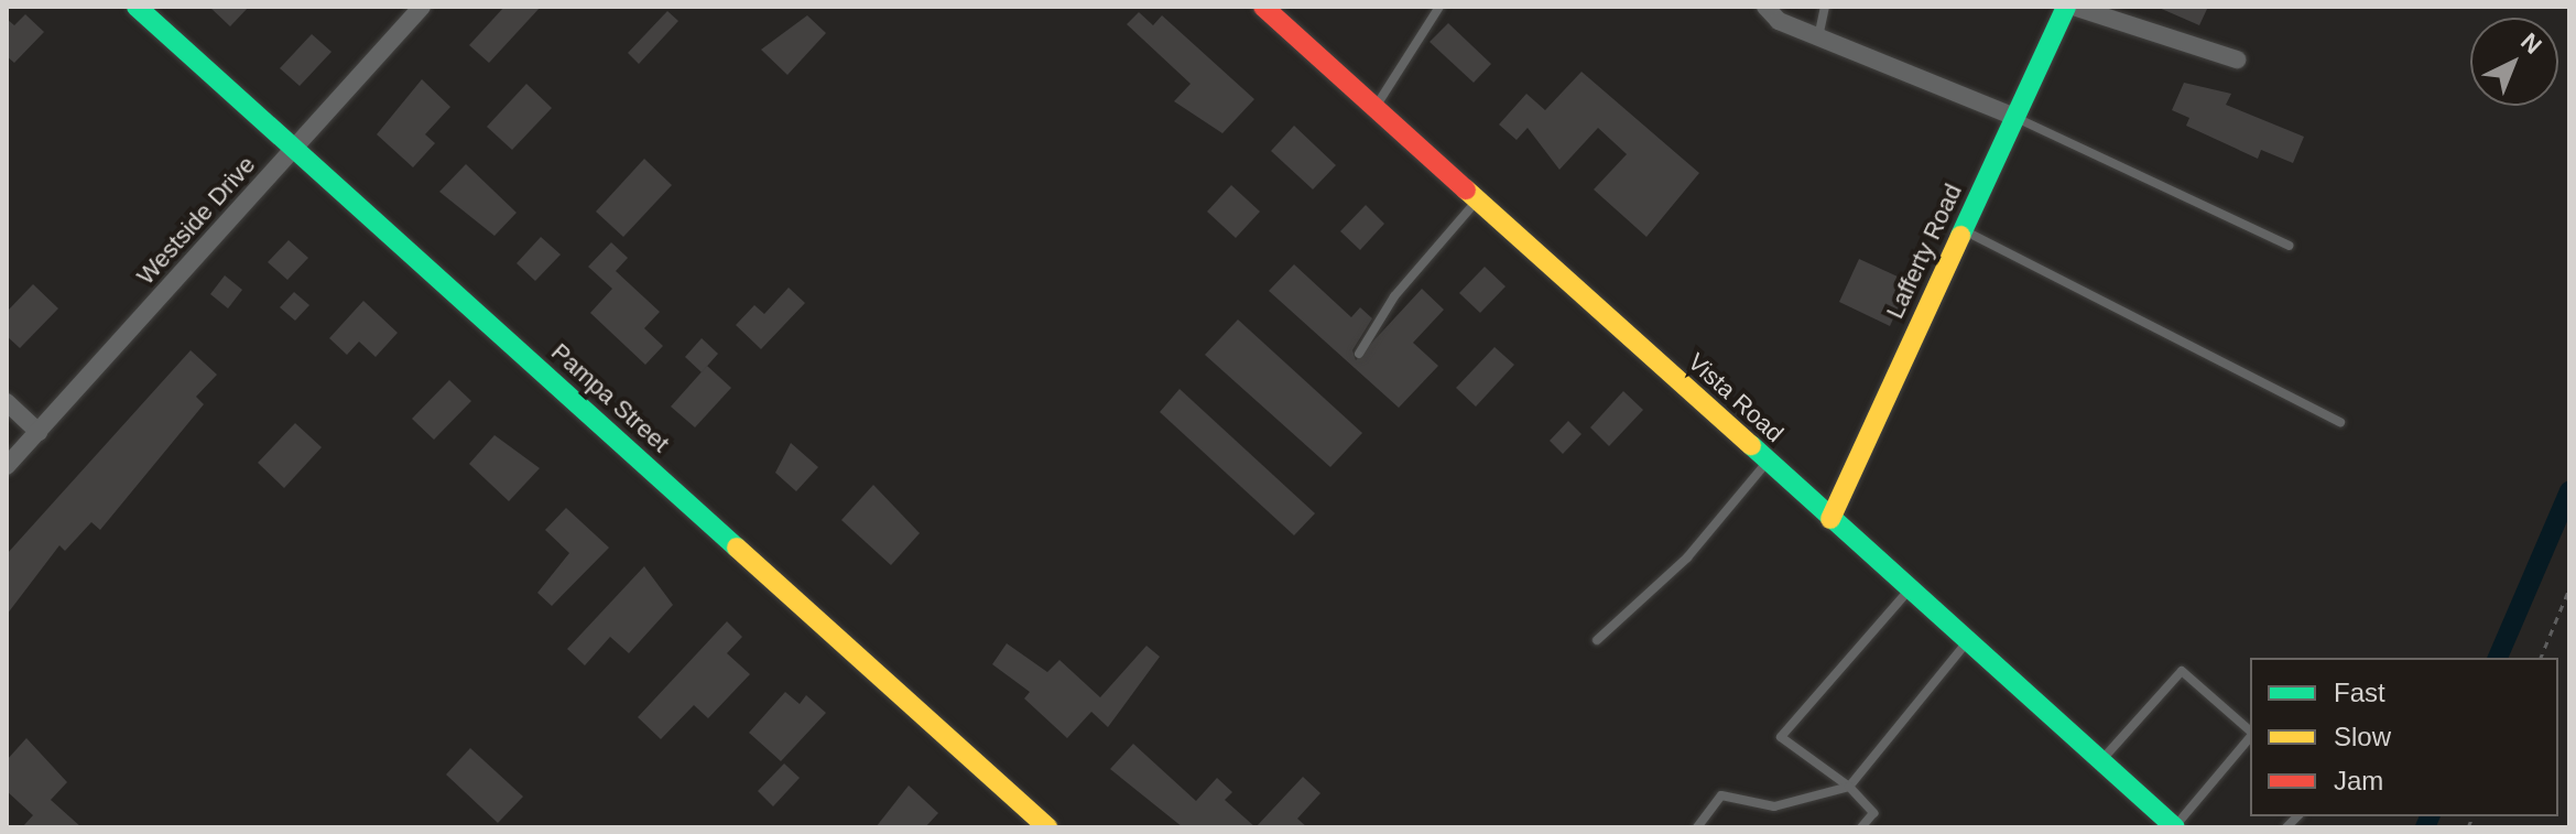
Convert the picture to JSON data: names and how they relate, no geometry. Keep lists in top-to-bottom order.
{
  "streets": {
    "street": [
      "Westside Drive",
      "Lafferty Road",
      "Pampa Street",
      "Vista Road"
    ]
  },
  "crossings": [
    ["Westside Drive", "Pampa Street"],
    ["Lafferty Road", "Vista Road"]
  ],
  "legend": ["Fast", "Slow", "Jam"],
  "north": "top right"
}
